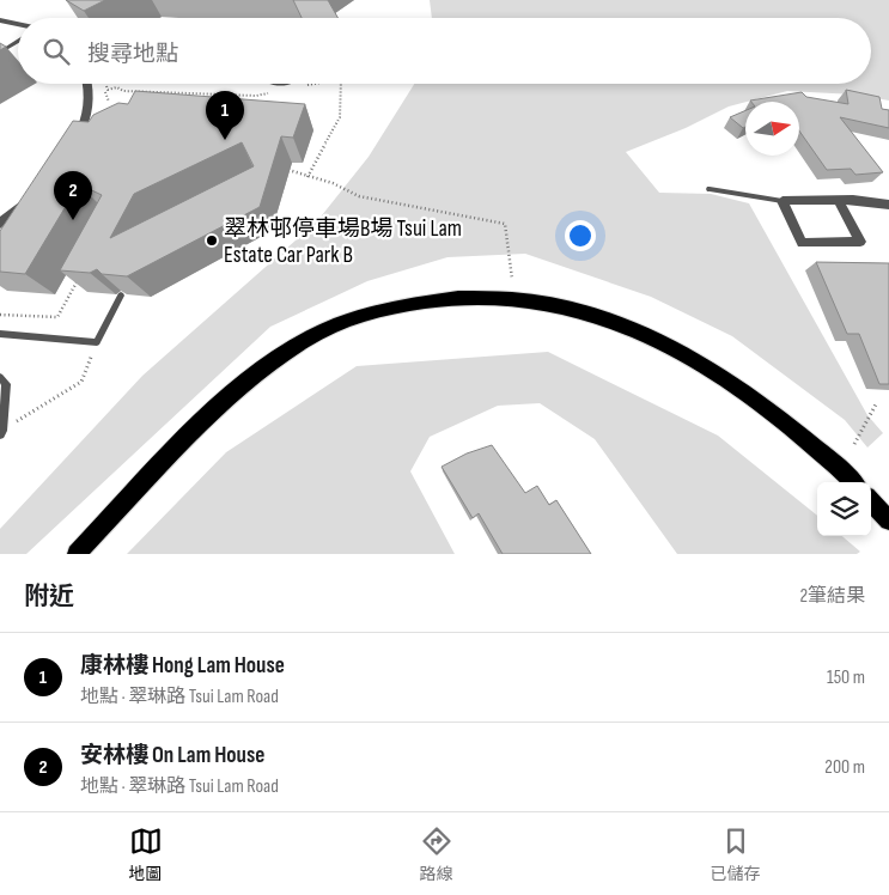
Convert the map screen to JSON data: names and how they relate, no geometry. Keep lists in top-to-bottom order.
{
  "places": ["翠林邨停車場B場 Tsui Lam Estate Car Park B"],
  "north": "right",
  "page": {
    "search": "搜尋地點",
    "pins": ["1", "2"],
    "heading": ["附近", "2筆結果"],
    "list": [
      {
        "mark": "1",
        "name": "康林樓 Hong Lam House",
        "note": "地點 · 翠琳路 Tsui Lam Road",
        "value": "150 m"
      },
      {
        "mark": "2",
        "name": "安林樓 On Lam House",
        "note": "地點 · 翠琳路 Tsui Lam Road",
        "value": "200 m"
      }
    ],
    "nav": ["地圖", "路線", "已儲存"]
  }
}
